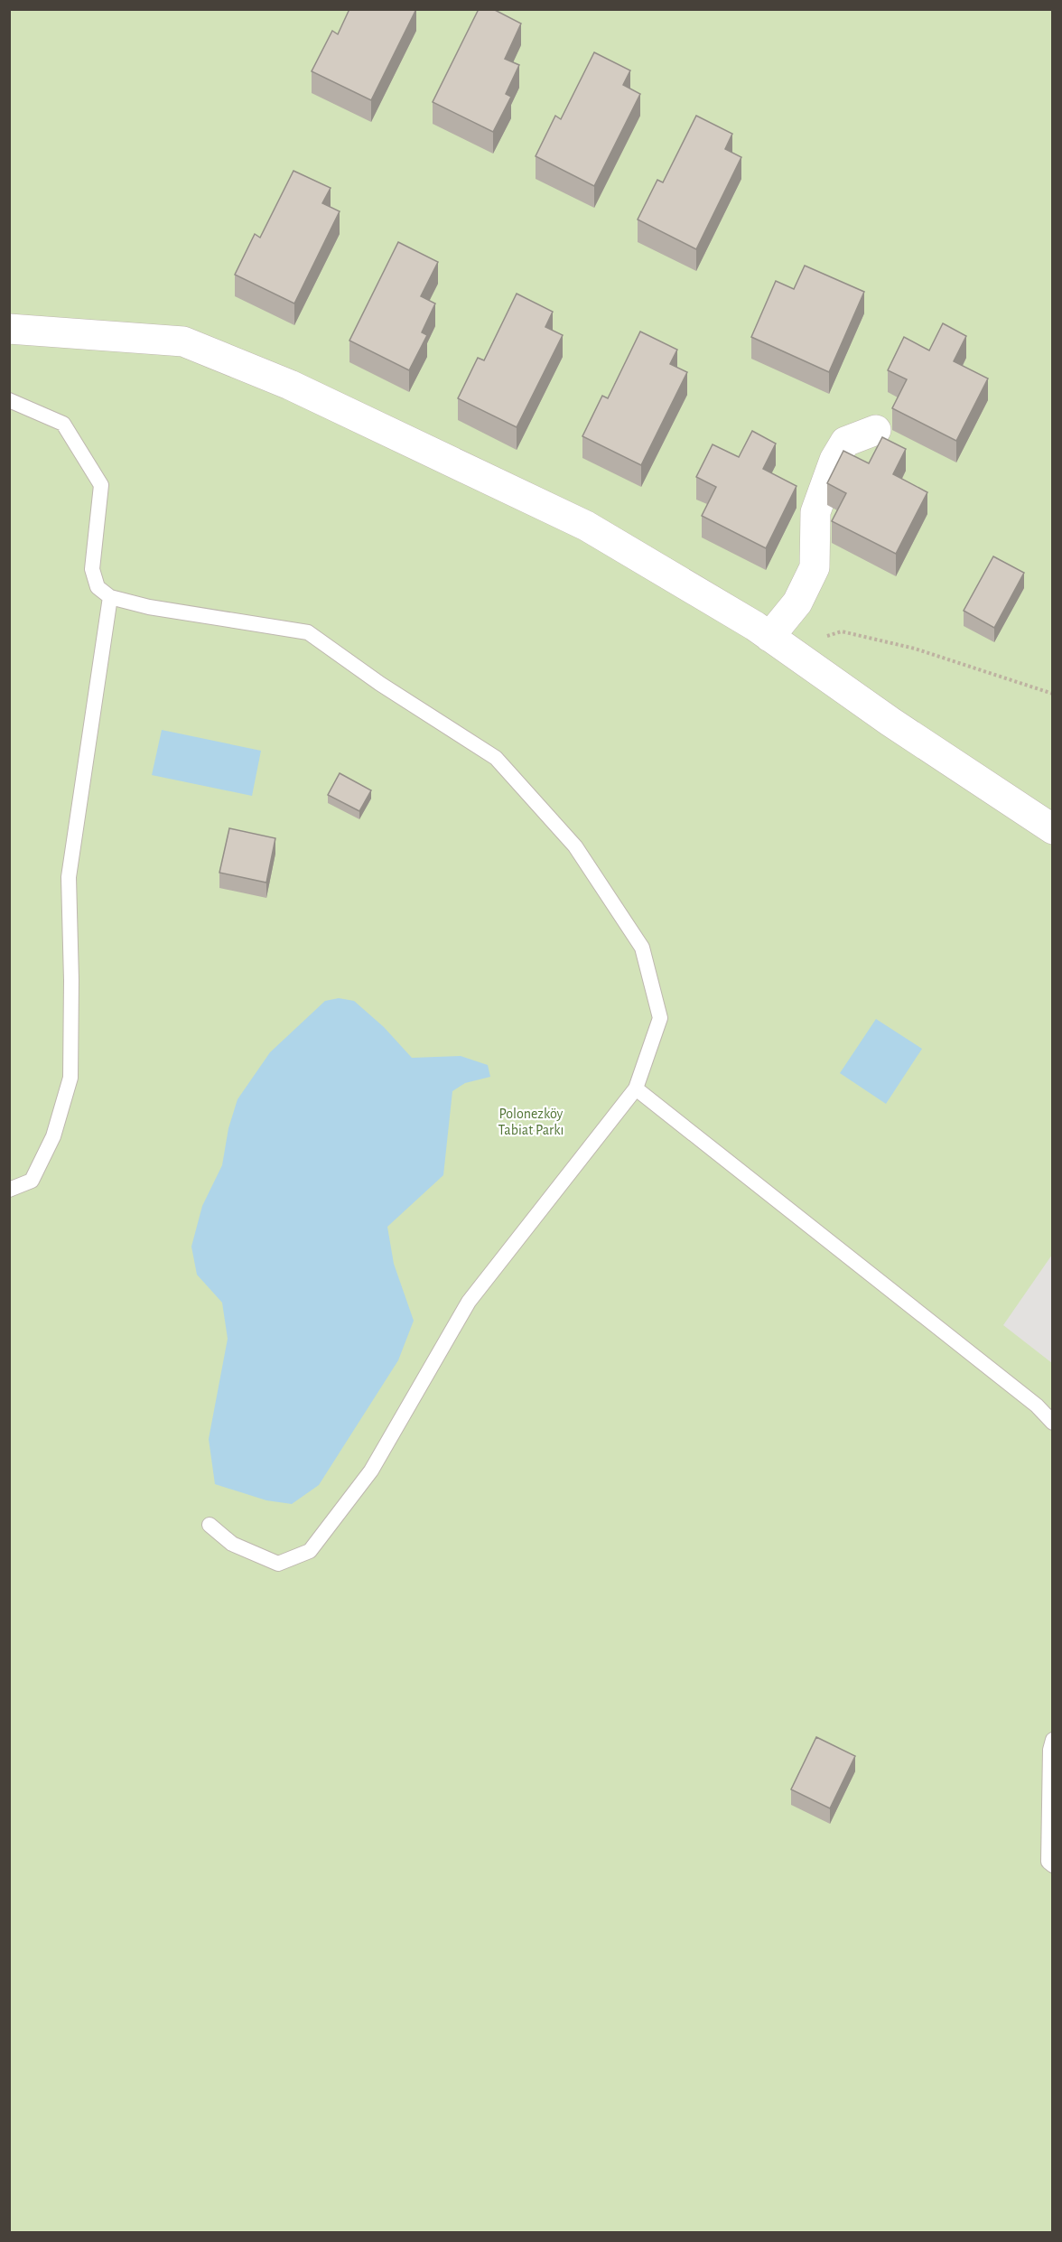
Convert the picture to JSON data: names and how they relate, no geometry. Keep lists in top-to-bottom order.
{
  "parks": ["Polonezköy Tabiat Parkı"]
}
